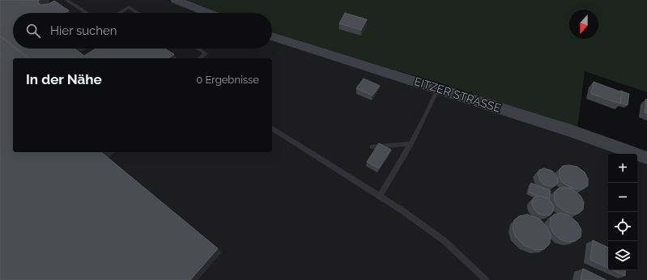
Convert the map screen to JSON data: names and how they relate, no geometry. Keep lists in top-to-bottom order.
{
  "streets": {
    "main road": ["EITZER STRASSE"]
  },
  "north": "bottom",
  "page": {
    "search": "Hier suchen",
    "heading": ["In der Nähe", "0 Ergebnisse"],
    "map_buttons": ["+", "−"]
  }
}
